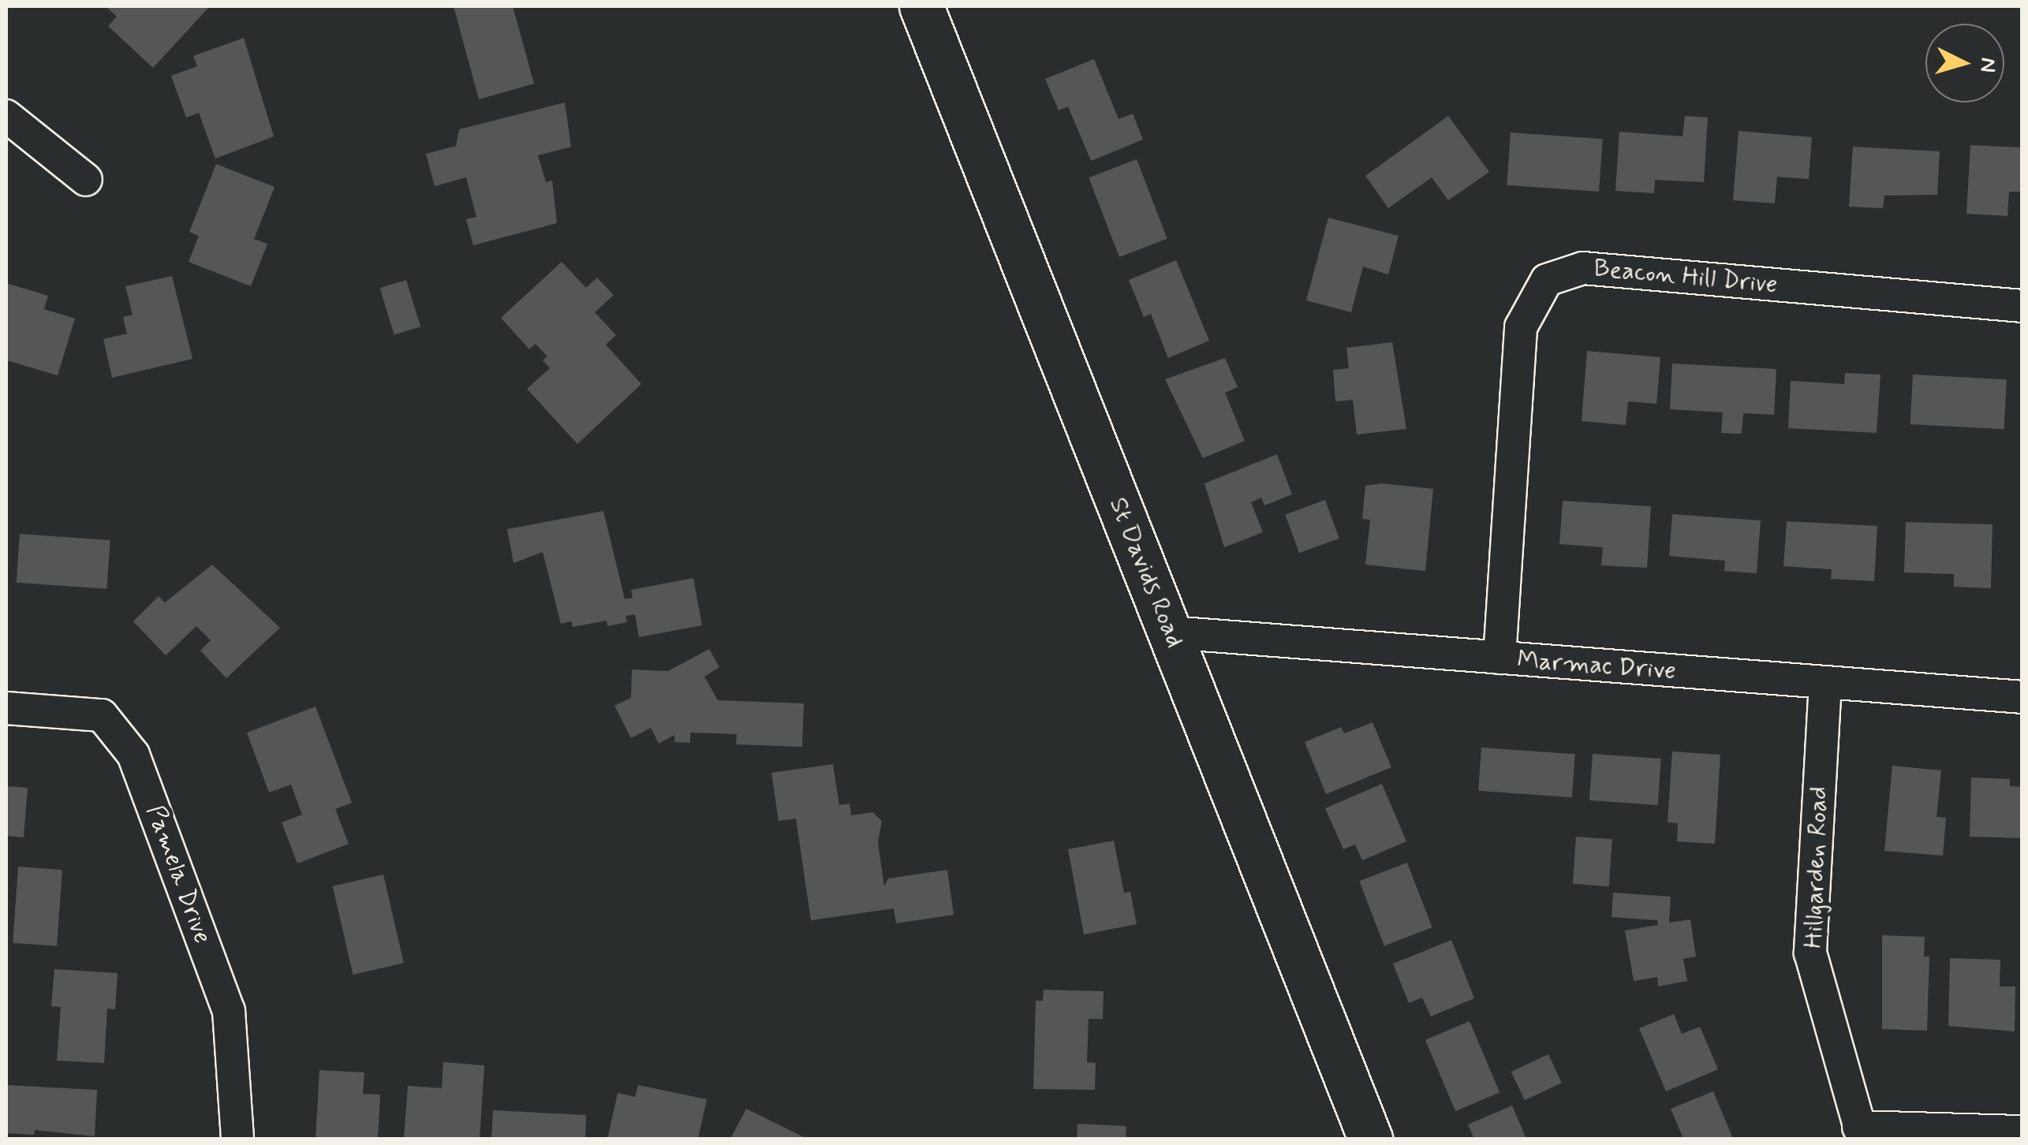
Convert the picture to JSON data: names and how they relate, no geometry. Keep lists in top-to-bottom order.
{
  "streets": {
    "main road": ["St Davids Road"],
    "street": [
      "Beacon Hill Drive",
      "Marmac Drive",
      "Hillgarden Road",
      "Pamela Drive"
    ]
  },
  "crossings": [
    ["Beacon Hill Drive", "Marmac Drive"],
    ["St Davids Road", "Marmac Drive"],
    ["Marmac Drive", "Hillgarden Road"]
  ],
  "north": "right"
}
